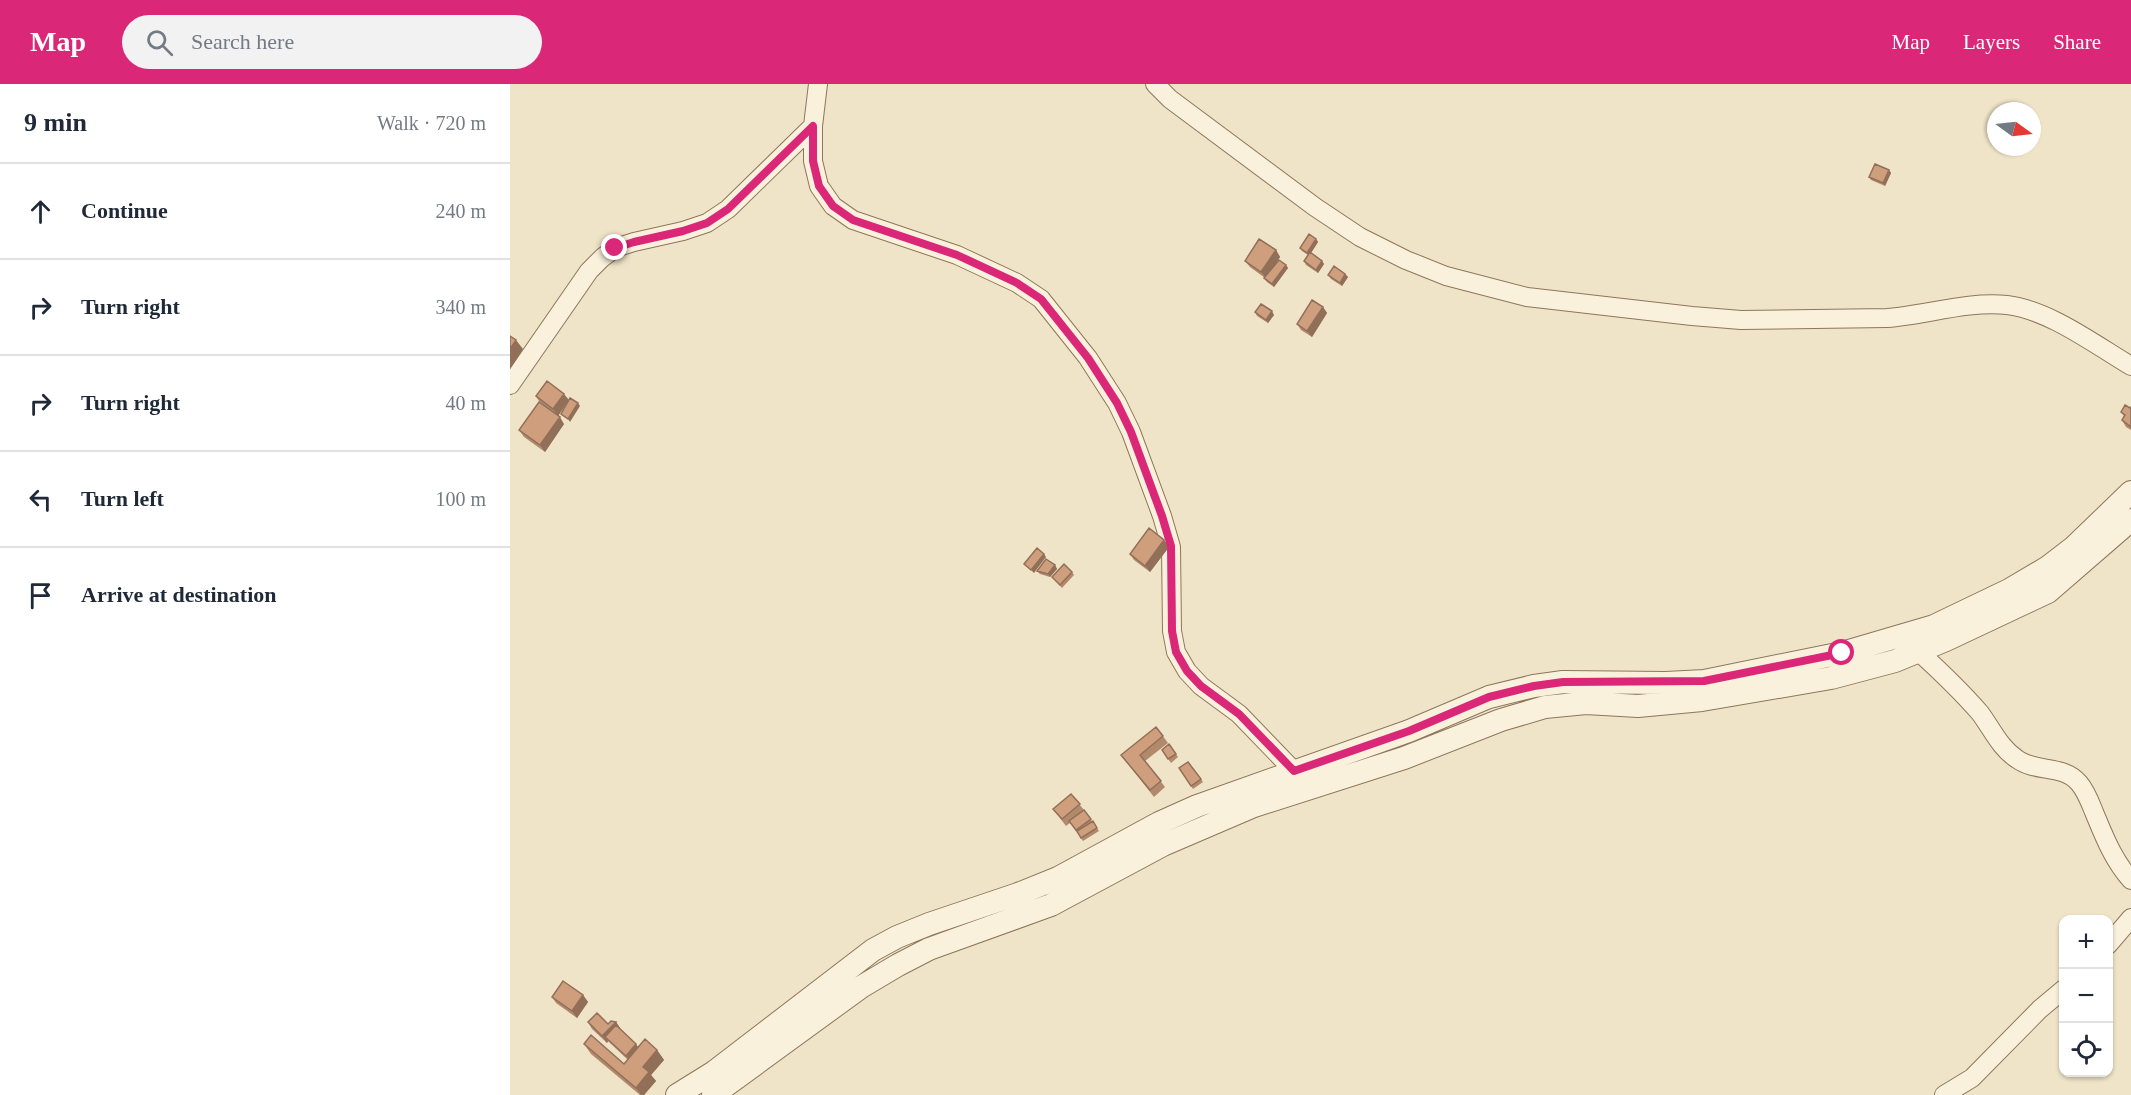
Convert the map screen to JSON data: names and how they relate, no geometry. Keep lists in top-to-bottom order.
{
  "north": "right",
  "page": {
    "header": "Map",
    "search": "Search here",
    "nav": ["Map", "Layers", "Share"],
    "heading": ["9 min", "Walk · 720 m"],
    "list": [
      ["Continue", "240 m"],
      ["Turn right", "340 m"],
      ["Turn right", "40 m"],
      ["Turn left", "100 m"],
      "Arrive at destination"
    ],
    "map_buttons": ["+", "−"]
  }
}
